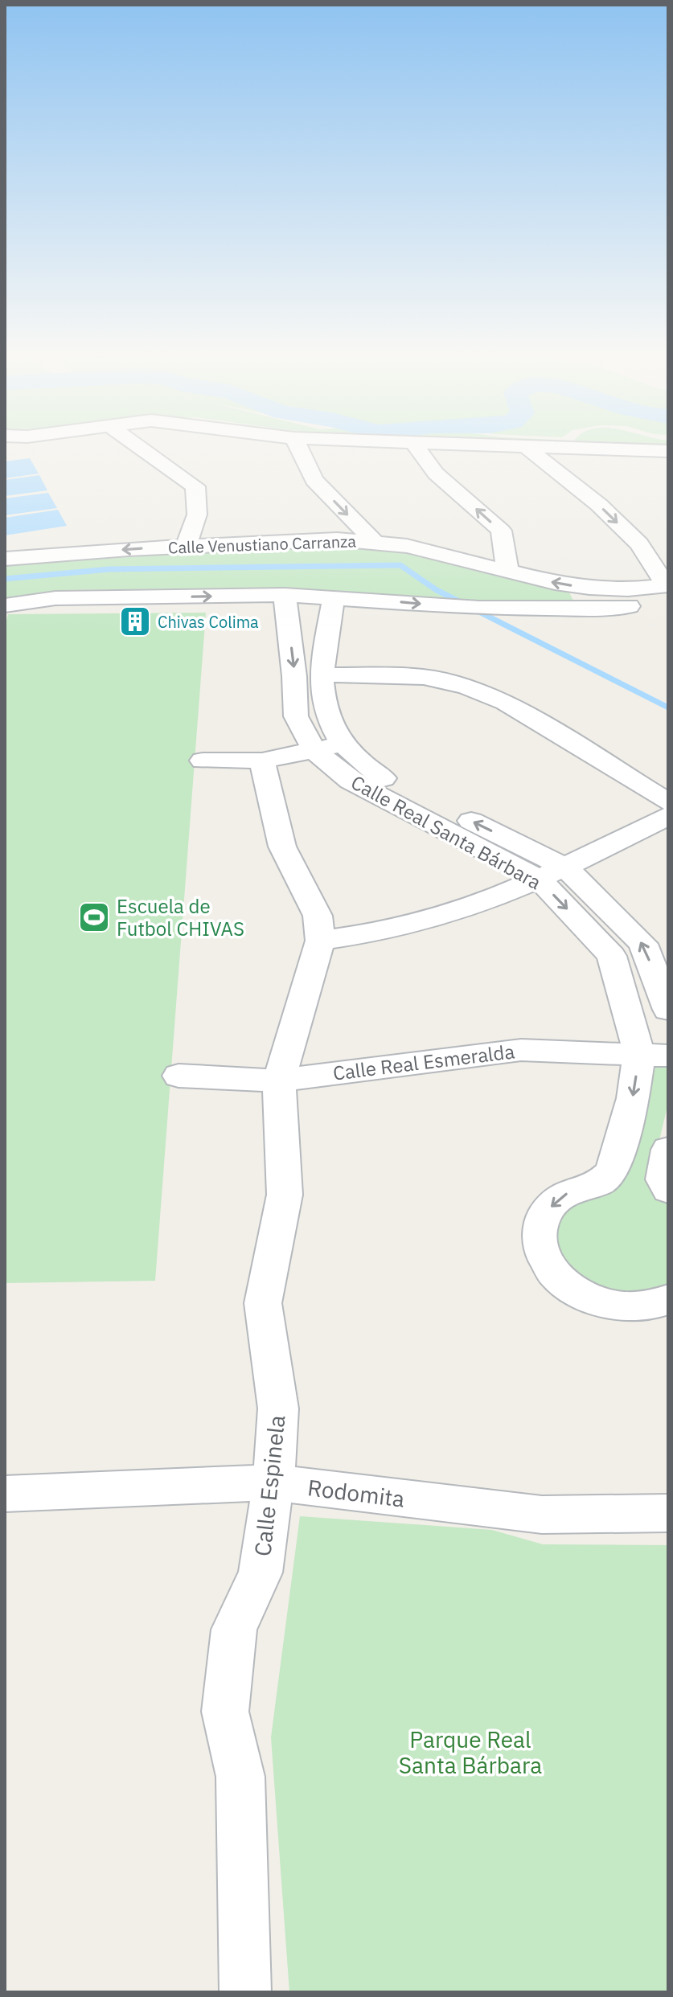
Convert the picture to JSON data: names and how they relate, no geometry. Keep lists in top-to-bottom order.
{
  "streets": {
    "street": [
      "Calle Venustiano Carranza",
      "Calle Real Santa Bárbara",
      "Calle Real Esmeralda",
      "Calle Espinela",
      "Rodomita"
    ]
  },
  "crossings": [
    ["Calle Venustiano Carranza", "Calle Real Santa Bárbara"],
    ["Calle Real Santa Bárbara", "Calle Real Esmeralda"],
    ["Calle Real Esmeralda", "Calle Espinela"],
    ["Calle Espinela", "Rodomita"]
  ],
  "parks": ["Parque Real Santa Bárbara"],
  "places": {
    "building": ["Chivas Colima"],
    "sports": ["Escuela de Futbol CHIVAS"]
  }
}
